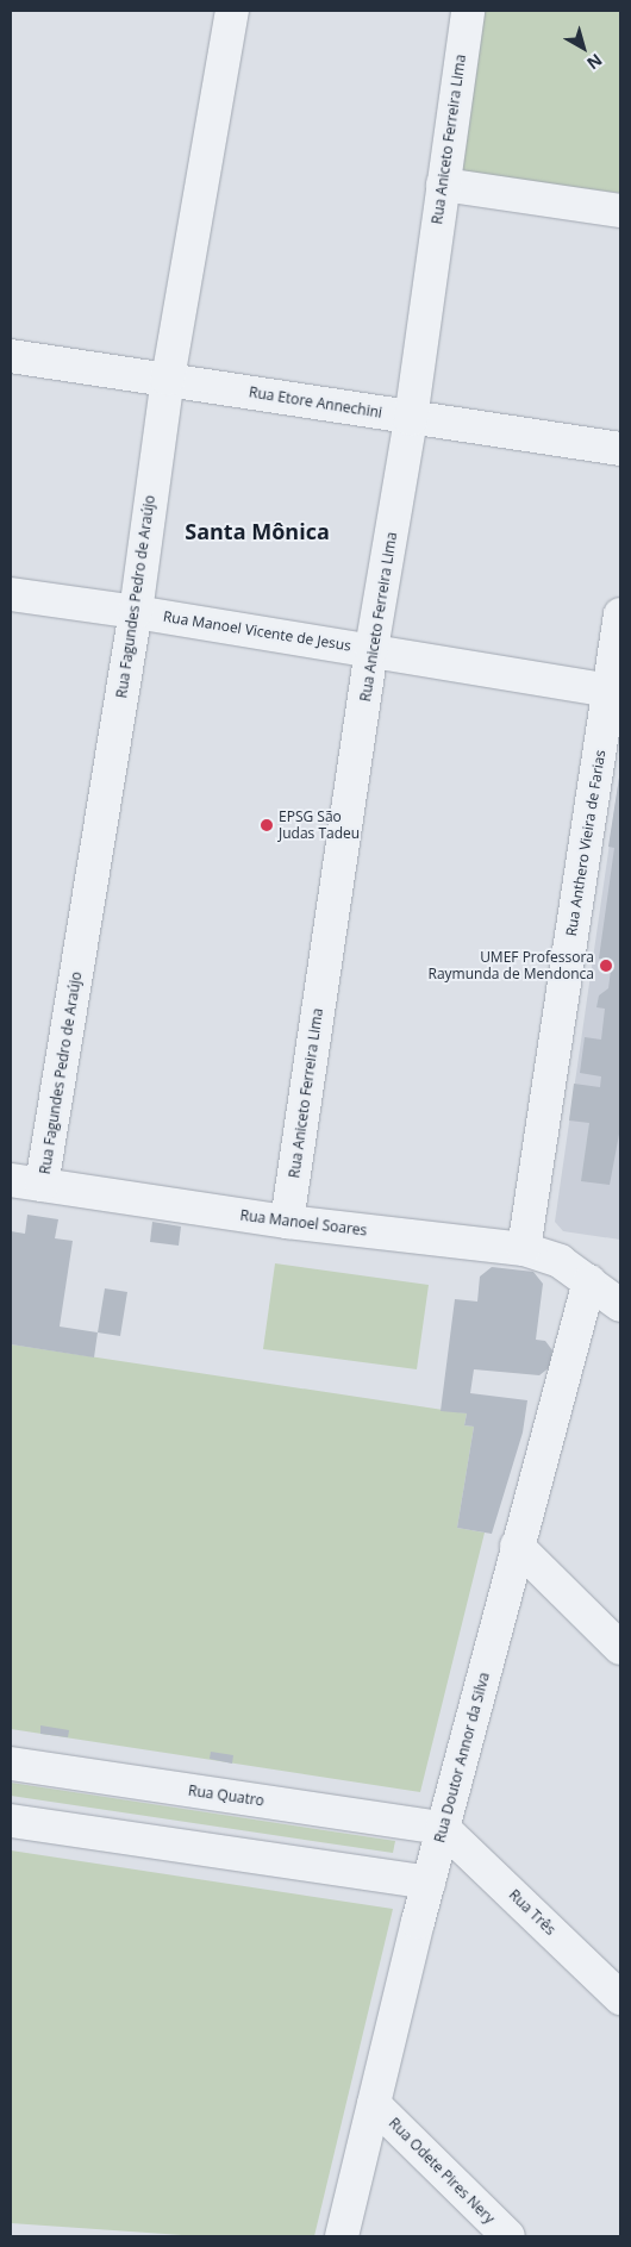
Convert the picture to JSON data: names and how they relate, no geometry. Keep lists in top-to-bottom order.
{
  "streets": {
    "street": [
      "Rua Aniceto Ferreira Lima",
      "Rua Etore Annechini",
      "Rua Fagundes Pedro de Araújo",
      "Rua Manoel Vicente de Jesus",
      "Rua Anthero Vieira de Farias",
      "Rua Manoel Soares",
      "Rua Doutor Annor da Silva",
      "Rua Quatro",
      "Rua Três",
      "Rua Odete Pires Nery"
    ]
  },
  "crossings": [
    ["Rua Aniceto Ferreira Lima", "Rua Etore Annechini"],
    ["Rua Aniceto Ferreira Lima", "Rua Manoel Vicente de Jesus"],
    ["Rua Aniceto Ferreira Lima", "Rua Manoel Soares"],
    ["Rua Etore Annechini", "Rua Fagundes Pedro de Araújo"],
    ["Rua Fagundes Pedro de Araújo", "Rua Manoel Vicente de Jesus"],
    ["Rua Fagundes Pedro de Araújo", "Rua Manoel Soares"],
    ["Rua Manoel Vicente de Jesus", "Rua Anthero Vieira de Farias"],
    ["Rua Anthero Vieira de Farias", "Rua Manoel Soares"],
    ["Rua Manoel Soares", "Rua Doutor Annor da Silva"],
    ["Rua Doutor Annor da Silva", "Rua Quatro"],
    ["Rua Doutor Annor da Silva", "Rua Três"],
    ["Rua Doutor Annor da Silva", "Rua Odete Pires Nery"],
    ["Rua Quatro", "Rua Três"]
  ],
  "districts": ["Santa Mônica"],
  "places": ["EPSG São Judas Tadeu", "UMEF Professora Raymunda de Mendonca"],
  "north": "bottom right"
}
